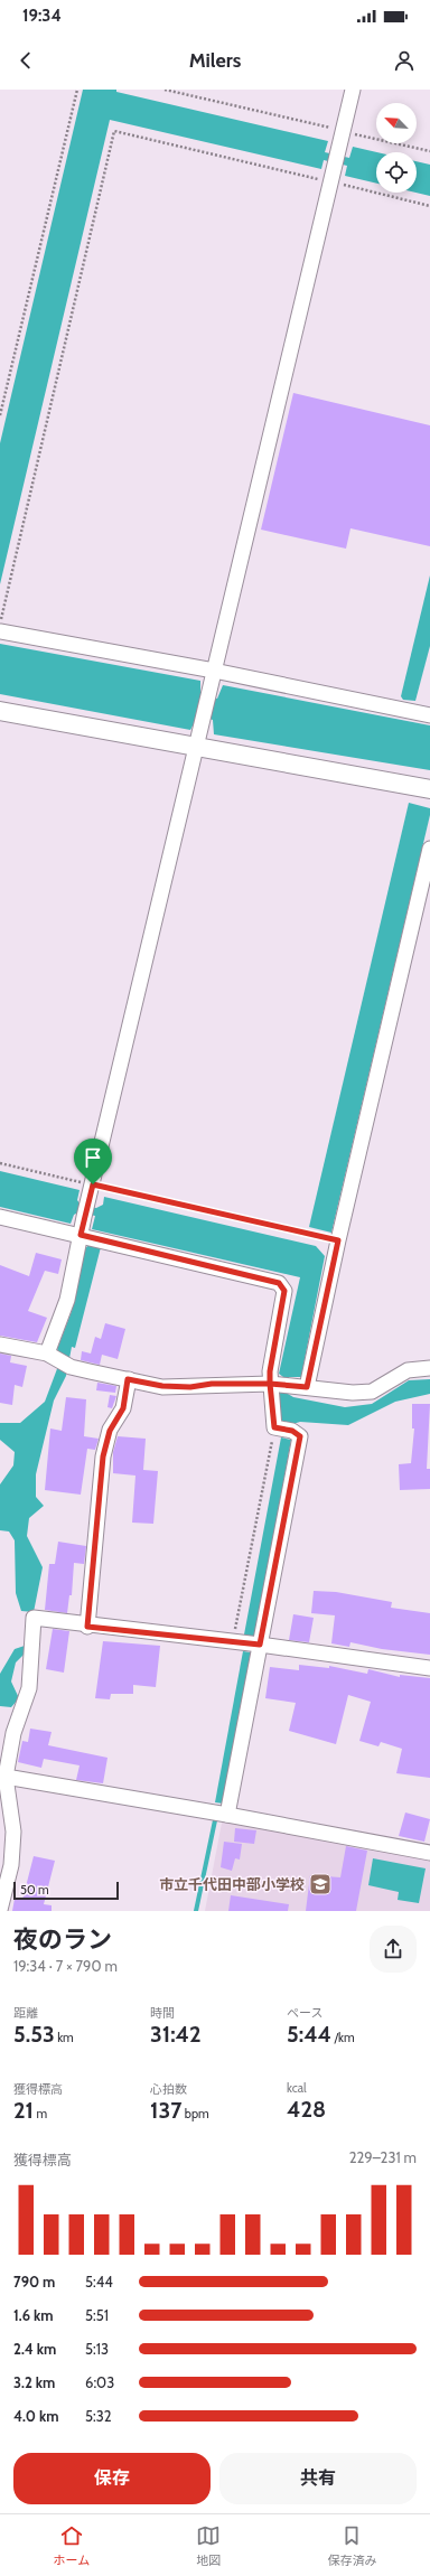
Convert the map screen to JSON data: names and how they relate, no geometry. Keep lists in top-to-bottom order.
{
  "places": {
    "school or university": ["市立千代田中部小学校"]
  },
  "scale_bar": "50 m",
  "north": "top left",
  "page": {
    "status": "19:34",
    "header": "Milers",
    "scale": "50 m",
    "heading": ["夜のラン", "19:34 · 7 × 790 m"],
    "stats": [
      ["距離", "5.53 km"],
      ["時間", "31:42"],
      ["ペース", "5:44 /km"],
      ["獲得標高", "21 m"],
      ["心拍数", "137 bpm"],
      ["kcal", "428"]
    ],
    "chart": ["獲得標高", "229–231 m"],
    "list": [
      {
        "name": "790 m",
        "note": "5:44"
      },
      {
        "name": "1.6 km",
        "note": "5:51"
      },
      {
        "name": "2.4 km",
        "note": "5:13"
      },
      {
        "name": "3.2 km",
        "note": "6:03"
      },
      {
        "name": "4.0 km",
        "note": "5:32"
      }
    ],
    "buttons": ["保存", "共有"],
    "tabs": ["ホーム", "地図", "保存済み"]
  }
}
